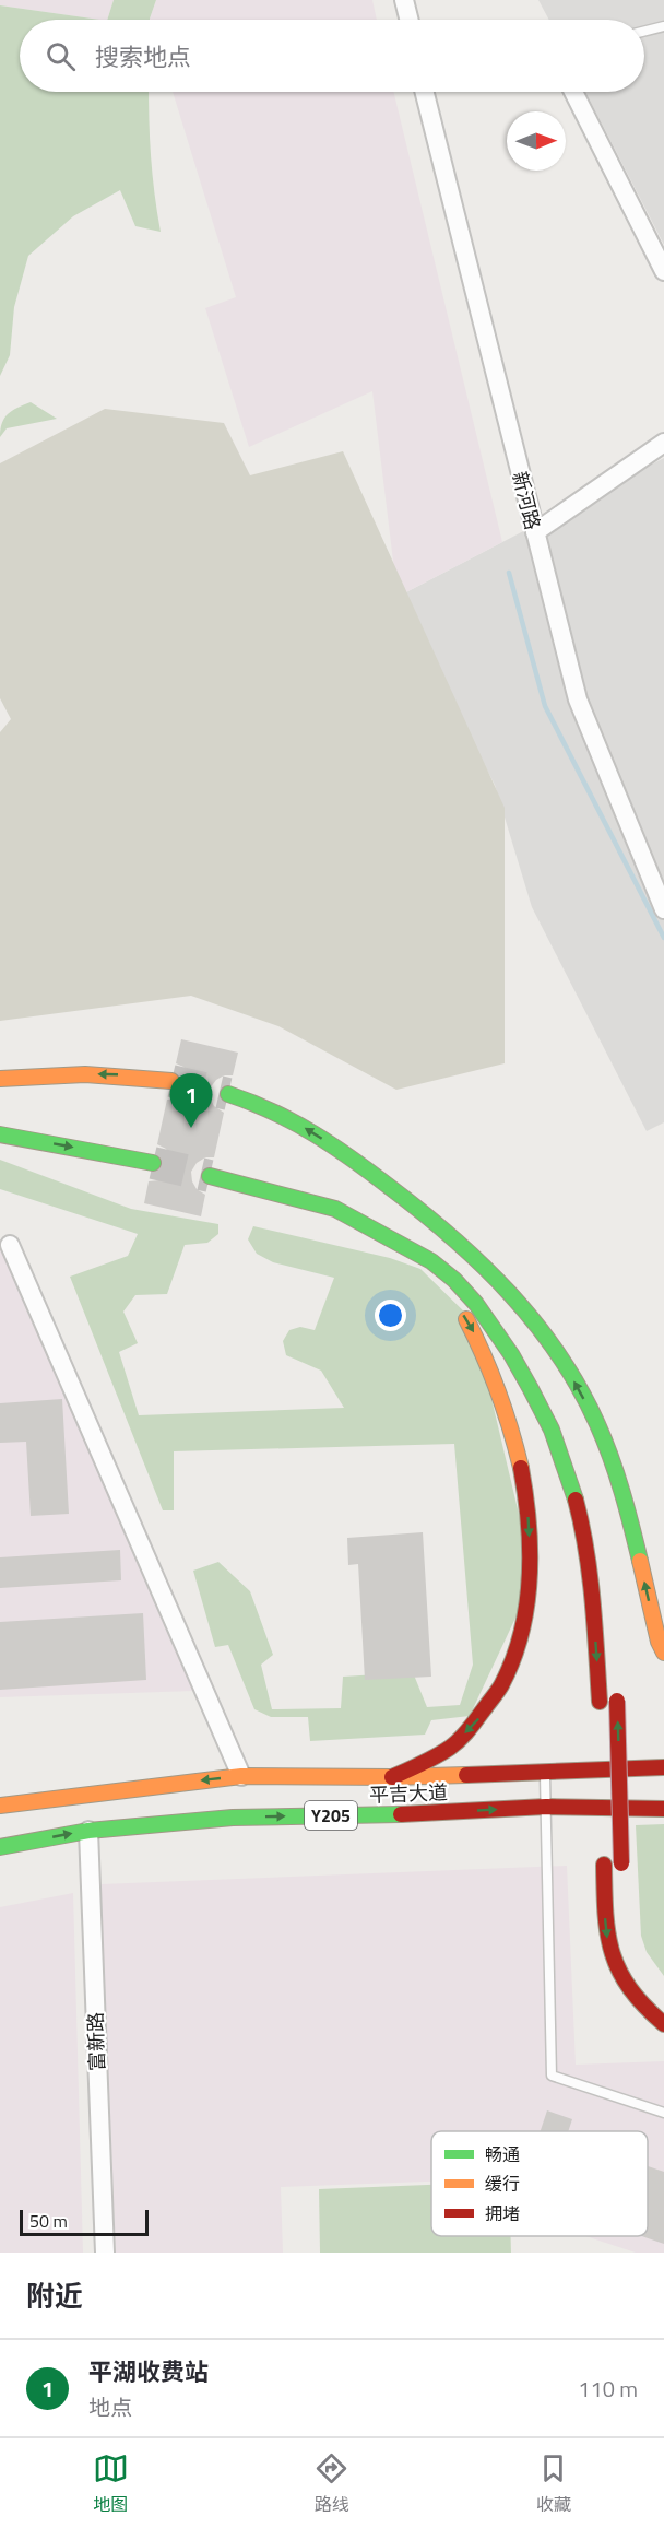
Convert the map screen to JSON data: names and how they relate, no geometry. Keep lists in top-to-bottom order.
{
  "streets": {
    "main road": ["平吉大道", "Y205"],
    "street": ["新河路", "富新路"]
  },
  "crossings": [
    ["平吉大道", "富新路"]
  ],
  "legend": ["畅通", "缓行", "拥堵"],
  "scale_bar": "50 m",
  "north": "right",
  "page": {
    "search": "搜索地点",
    "pins": "1",
    "scale": "50 m",
    "heading": "附近",
    "list": [
      {
        "mark": "1",
        "name": "平湖收费站",
        "note": "地点",
        "value": "110 m"
      }
    ],
    "nav": ["地图", "路线", "收藏"]
  }
}
